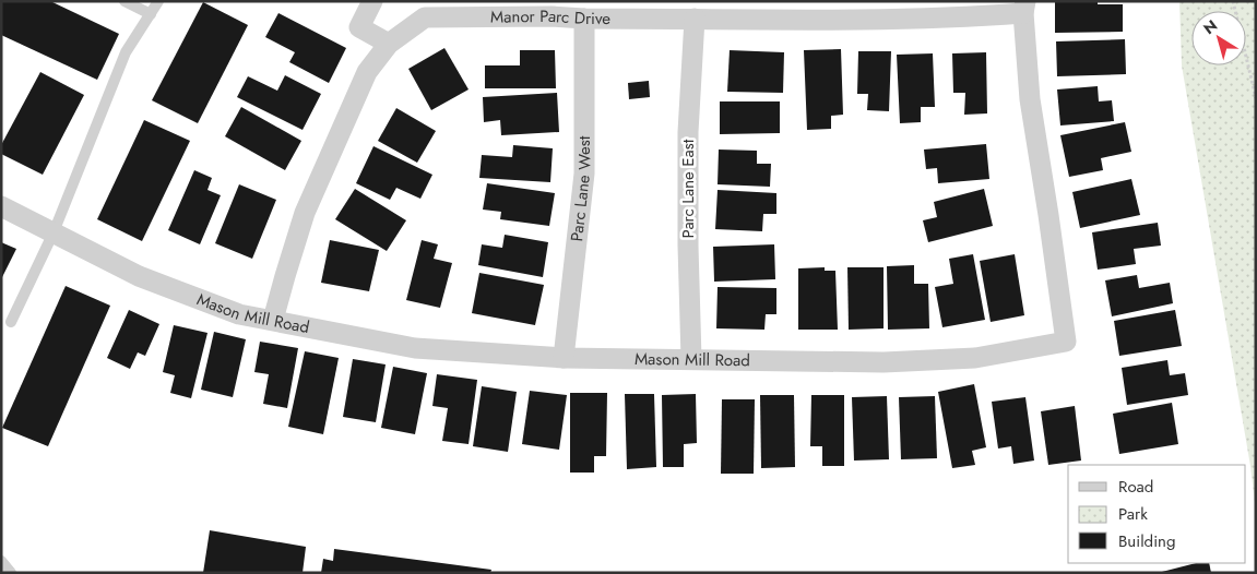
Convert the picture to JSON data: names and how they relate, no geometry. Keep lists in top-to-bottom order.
{
  "streets": {
    "street": [
      "Manor Parc Drive",
      "Parc Lane West",
      "Parc Lane East",
      "Mason Mill Road"
    ]
  },
  "crossings": [
    ["Manor Parc Drive", "Parc Lane West"],
    ["Manor Parc Drive", "Parc Lane East"],
    ["Manor Parc Drive", "Mason Mill Road"],
    ["Parc Lane West", "Mason Mill Road"],
    ["Parc Lane East", "Mason Mill Road"]
  ],
  "legend": ["Road", "Park", "Building"],
  "north": "top left"
}
